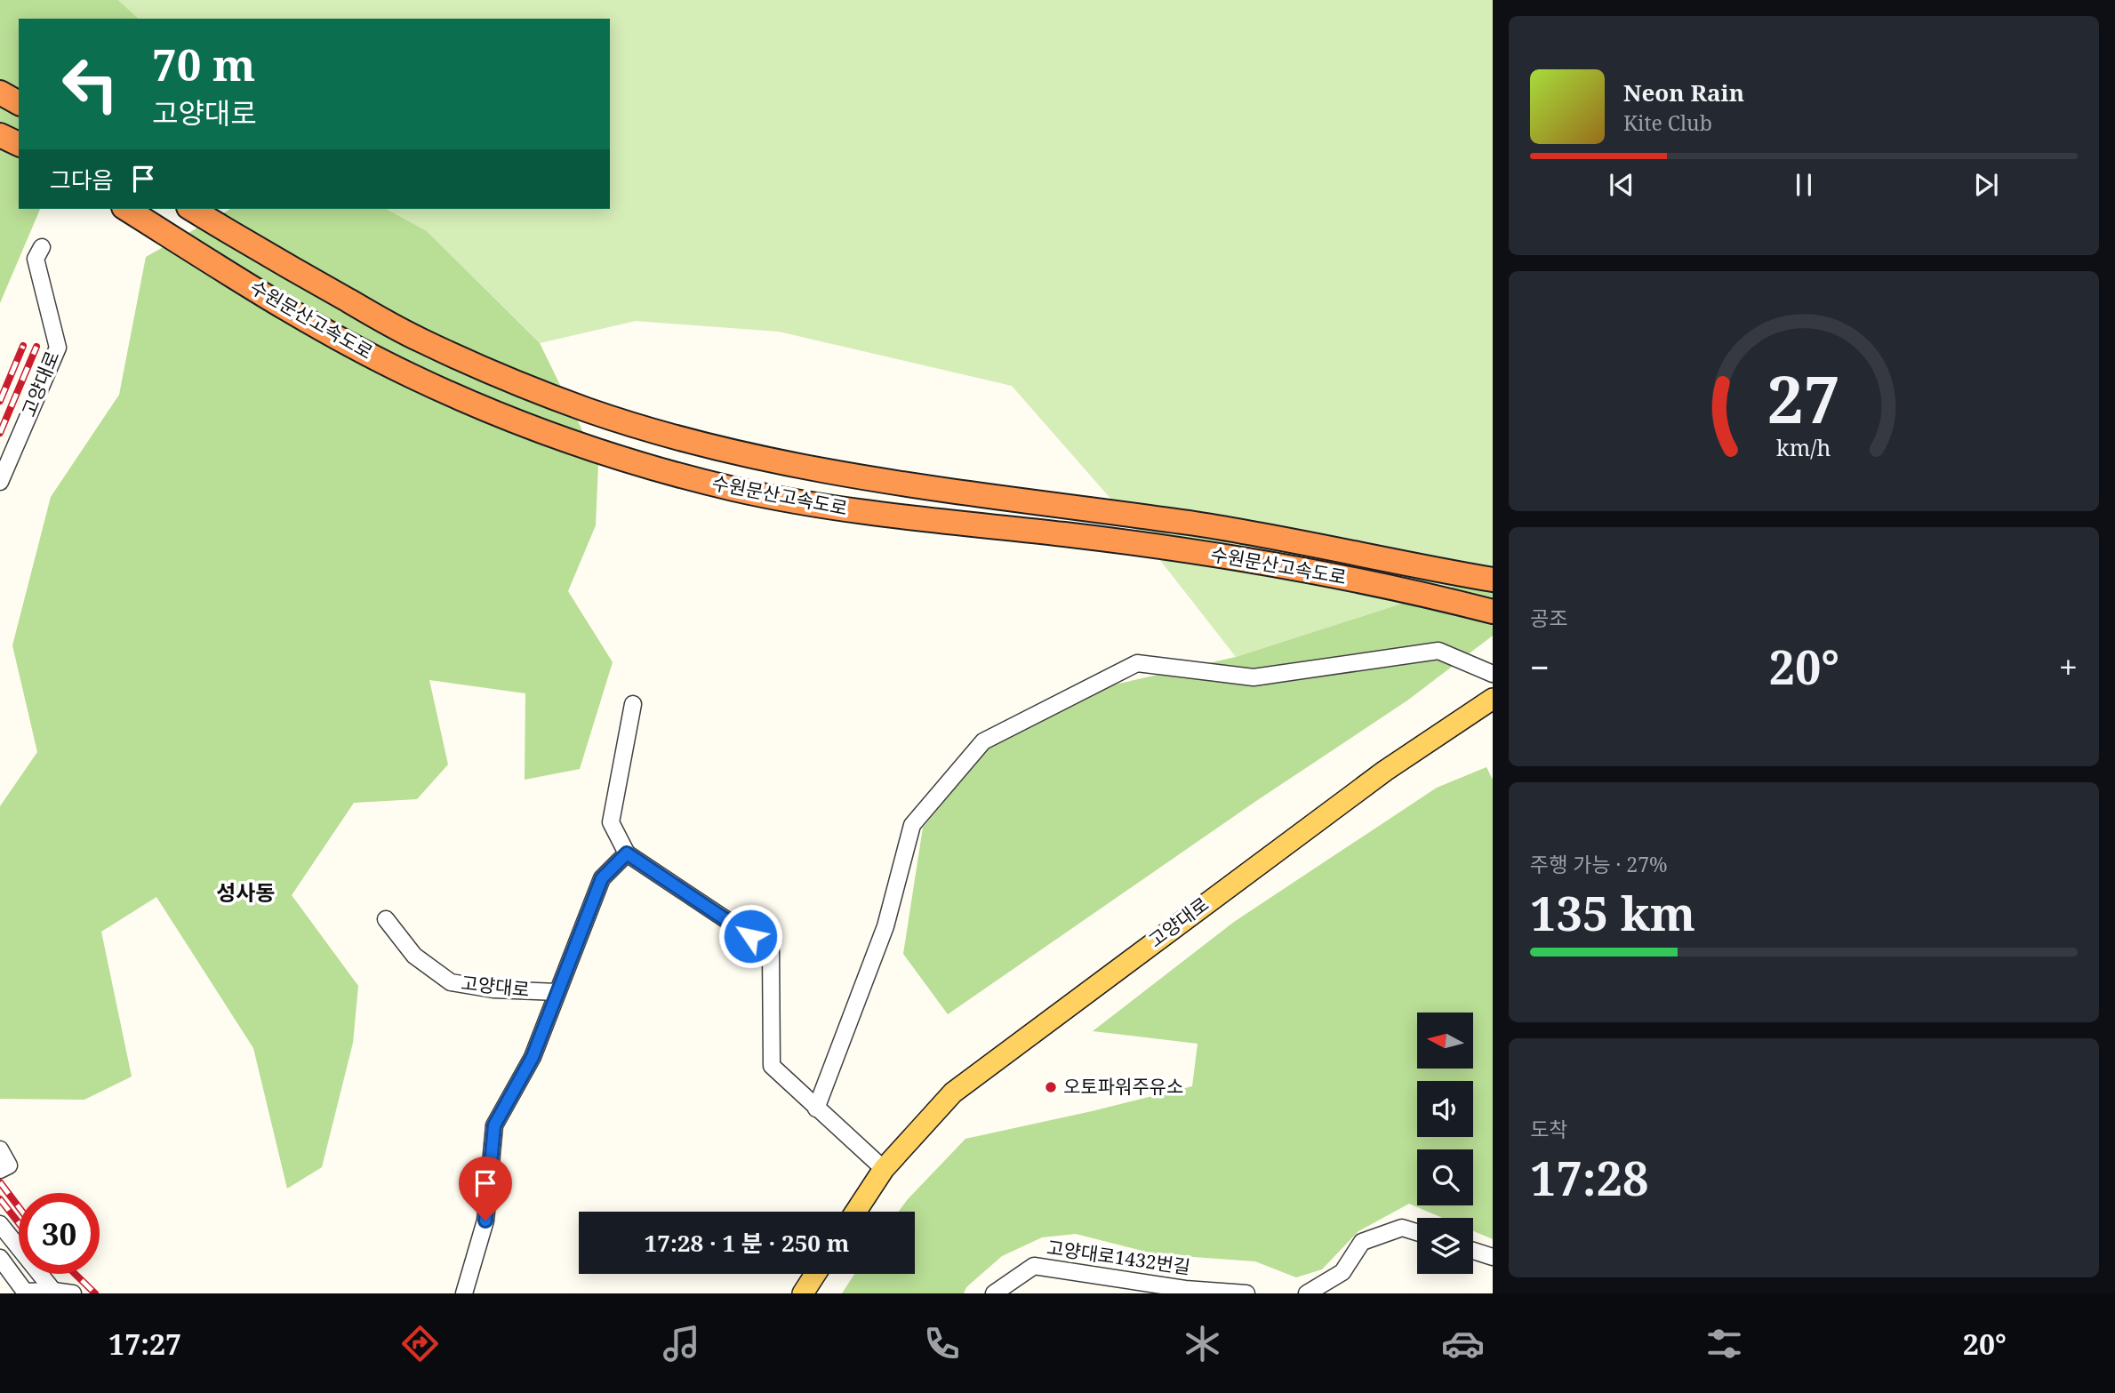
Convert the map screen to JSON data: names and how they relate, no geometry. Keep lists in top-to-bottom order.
{
  "streets": {
    "highway": ["수원문산고속도로"],
    "main road": ["고양대로"],
    "street": ["고양대로1432번길"]
  },
  "districts": ["성사동"],
  "places": ["오토파워주유소"],
  "north": "left",
  "page": {
    "turn": ["70 m", "고양대로"],
    "song": ["Neon Rain", "Kite Club"],
    "then": "그다음",
    "tile": [
      "공조",
      ["주행 가능 · 27%", "135 km"],
      ["도착", "17:28"]
    ],
    "heat": ["−", "20°", "+"],
    "limit": "30",
    "trip": "17:28 · 1 분 · 250 m",
    "tabs": ["17:27", "20°"],
    "gauge": ["27", "km/h"]
  }
}
